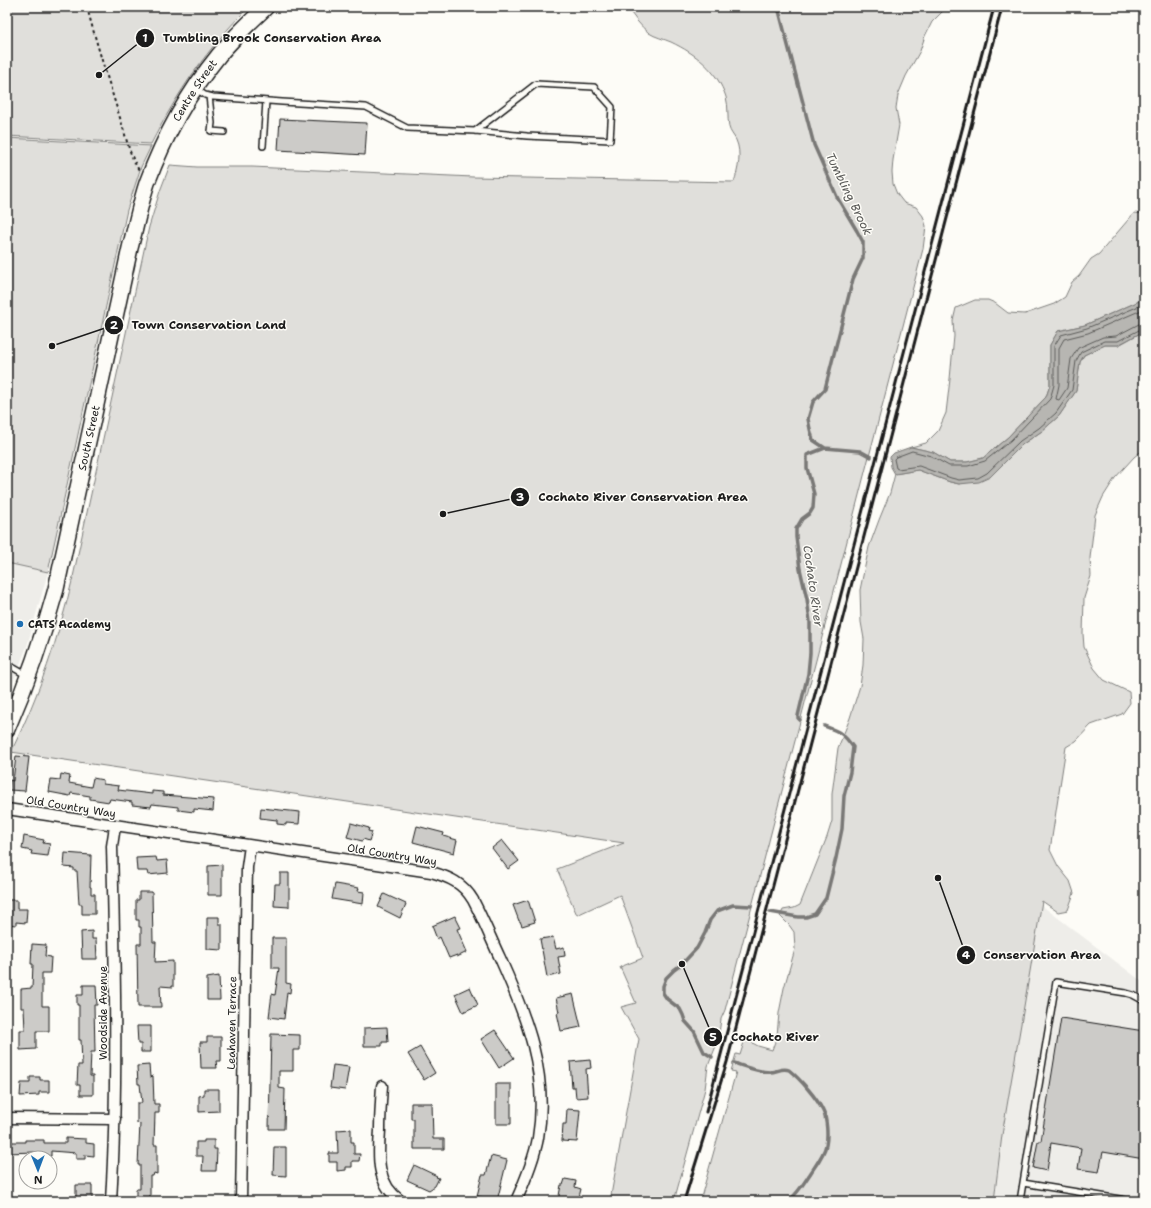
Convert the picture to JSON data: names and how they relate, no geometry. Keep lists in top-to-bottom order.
{
  "streets": {
    "main road": ["Centre Street", "South Street"],
    "street": ["Old Country Way", "Woodside Avenue", "Leahaven Terrace"]
  },
  "crossings": [
    ["Centre Street", "South Street"],
    ["Old Country Way", "Woodside Avenue"],
    ["Old Country Way", "Leahaven Terrace"]
  ],
  "water": ["Tumbling Brook", "Cochato River"],
  "places": [
    "Tumbling Brook Conservation Area",
    "Town Conservation Land",
    "Cochato River Conservation Area",
    "CATS Academy",
    "Conservation Area",
    "Cochato River"
  ],
  "north": "bottom"
}
